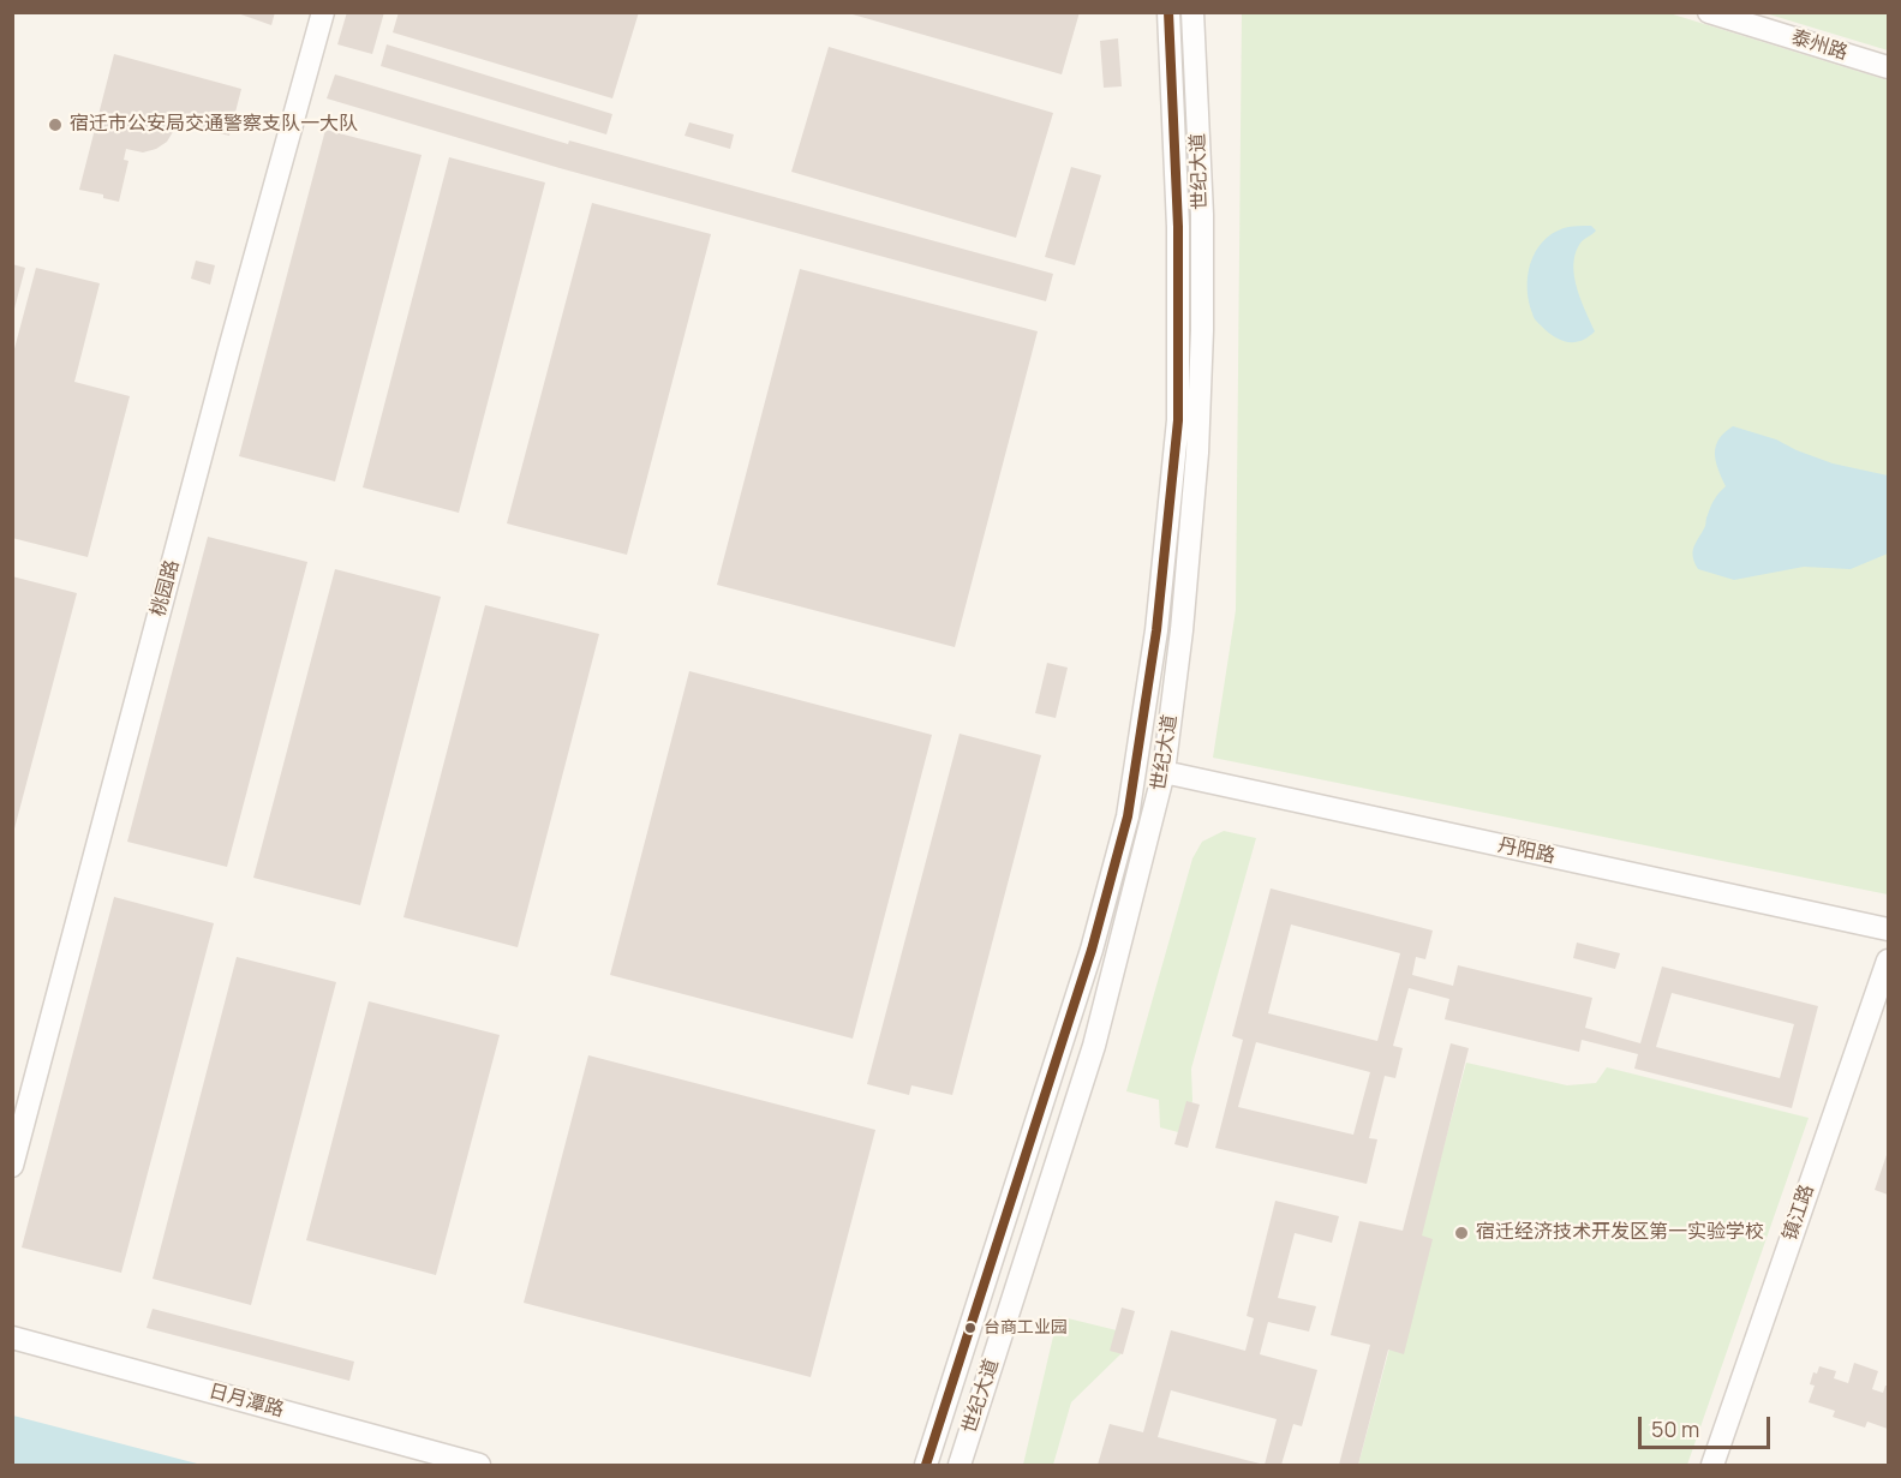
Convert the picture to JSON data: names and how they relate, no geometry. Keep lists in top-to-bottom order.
{
  "streets": {
    "street": [
      "泰州路",
      "世纪大道",
      "桃园路",
      "丹阳路",
      "镇江路",
      "日月潭路"
    ]
  },
  "crossings": [
    ["世纪大道", "丹阳路"]
  ],
  "places": ["宿迁市公安局交通警察支队一大队", "宿迁经济技术开发区第一实验学校", "台商工业园"],
  "scale_bar": "50 m"
}
